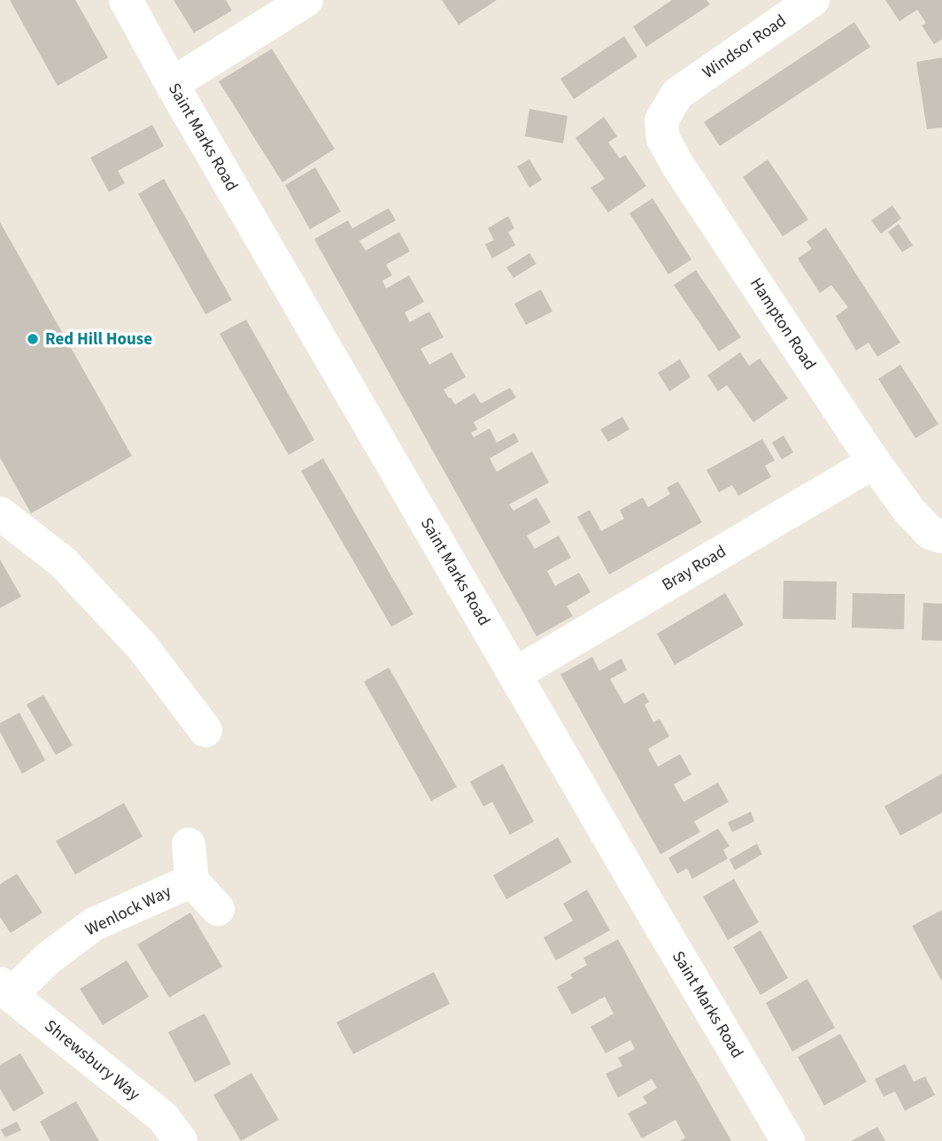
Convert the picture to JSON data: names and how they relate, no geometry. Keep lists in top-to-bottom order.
{
  "streets": {
    "street": [
      "Windsor Road",
      "Saint Marks Road",
      "Hampton Road",
      "Bray Road",
      "Wenlock Way",
      "Shrewsbury Way"
    ]
  },
  "crossings": [
    ["Windsor Road", "Hampton Road"],
    ["Saint Marks Road", "Bray Road"],
    ["Hampton Road", "Bray Road"],
    ["Wenlock Way", "Shrewsbury Way"]
  ],
  "places": ["Red Hill House"]
}
